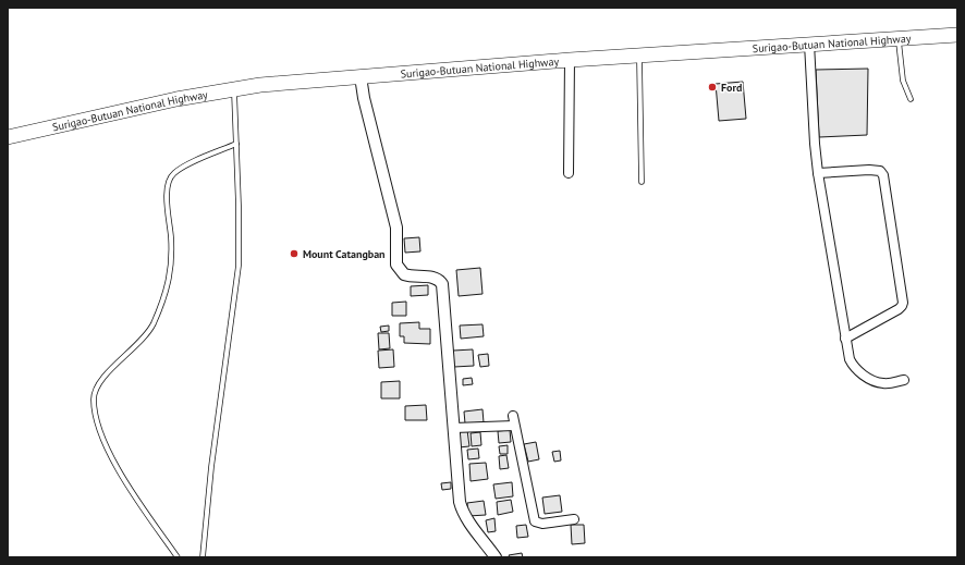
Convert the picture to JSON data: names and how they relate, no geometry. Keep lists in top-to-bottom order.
{
  "streets": {
    "highway": ["Surigao-Butuan National Highway"]
  },
  "places": ["Ford", "Mount Catangban"]
}
